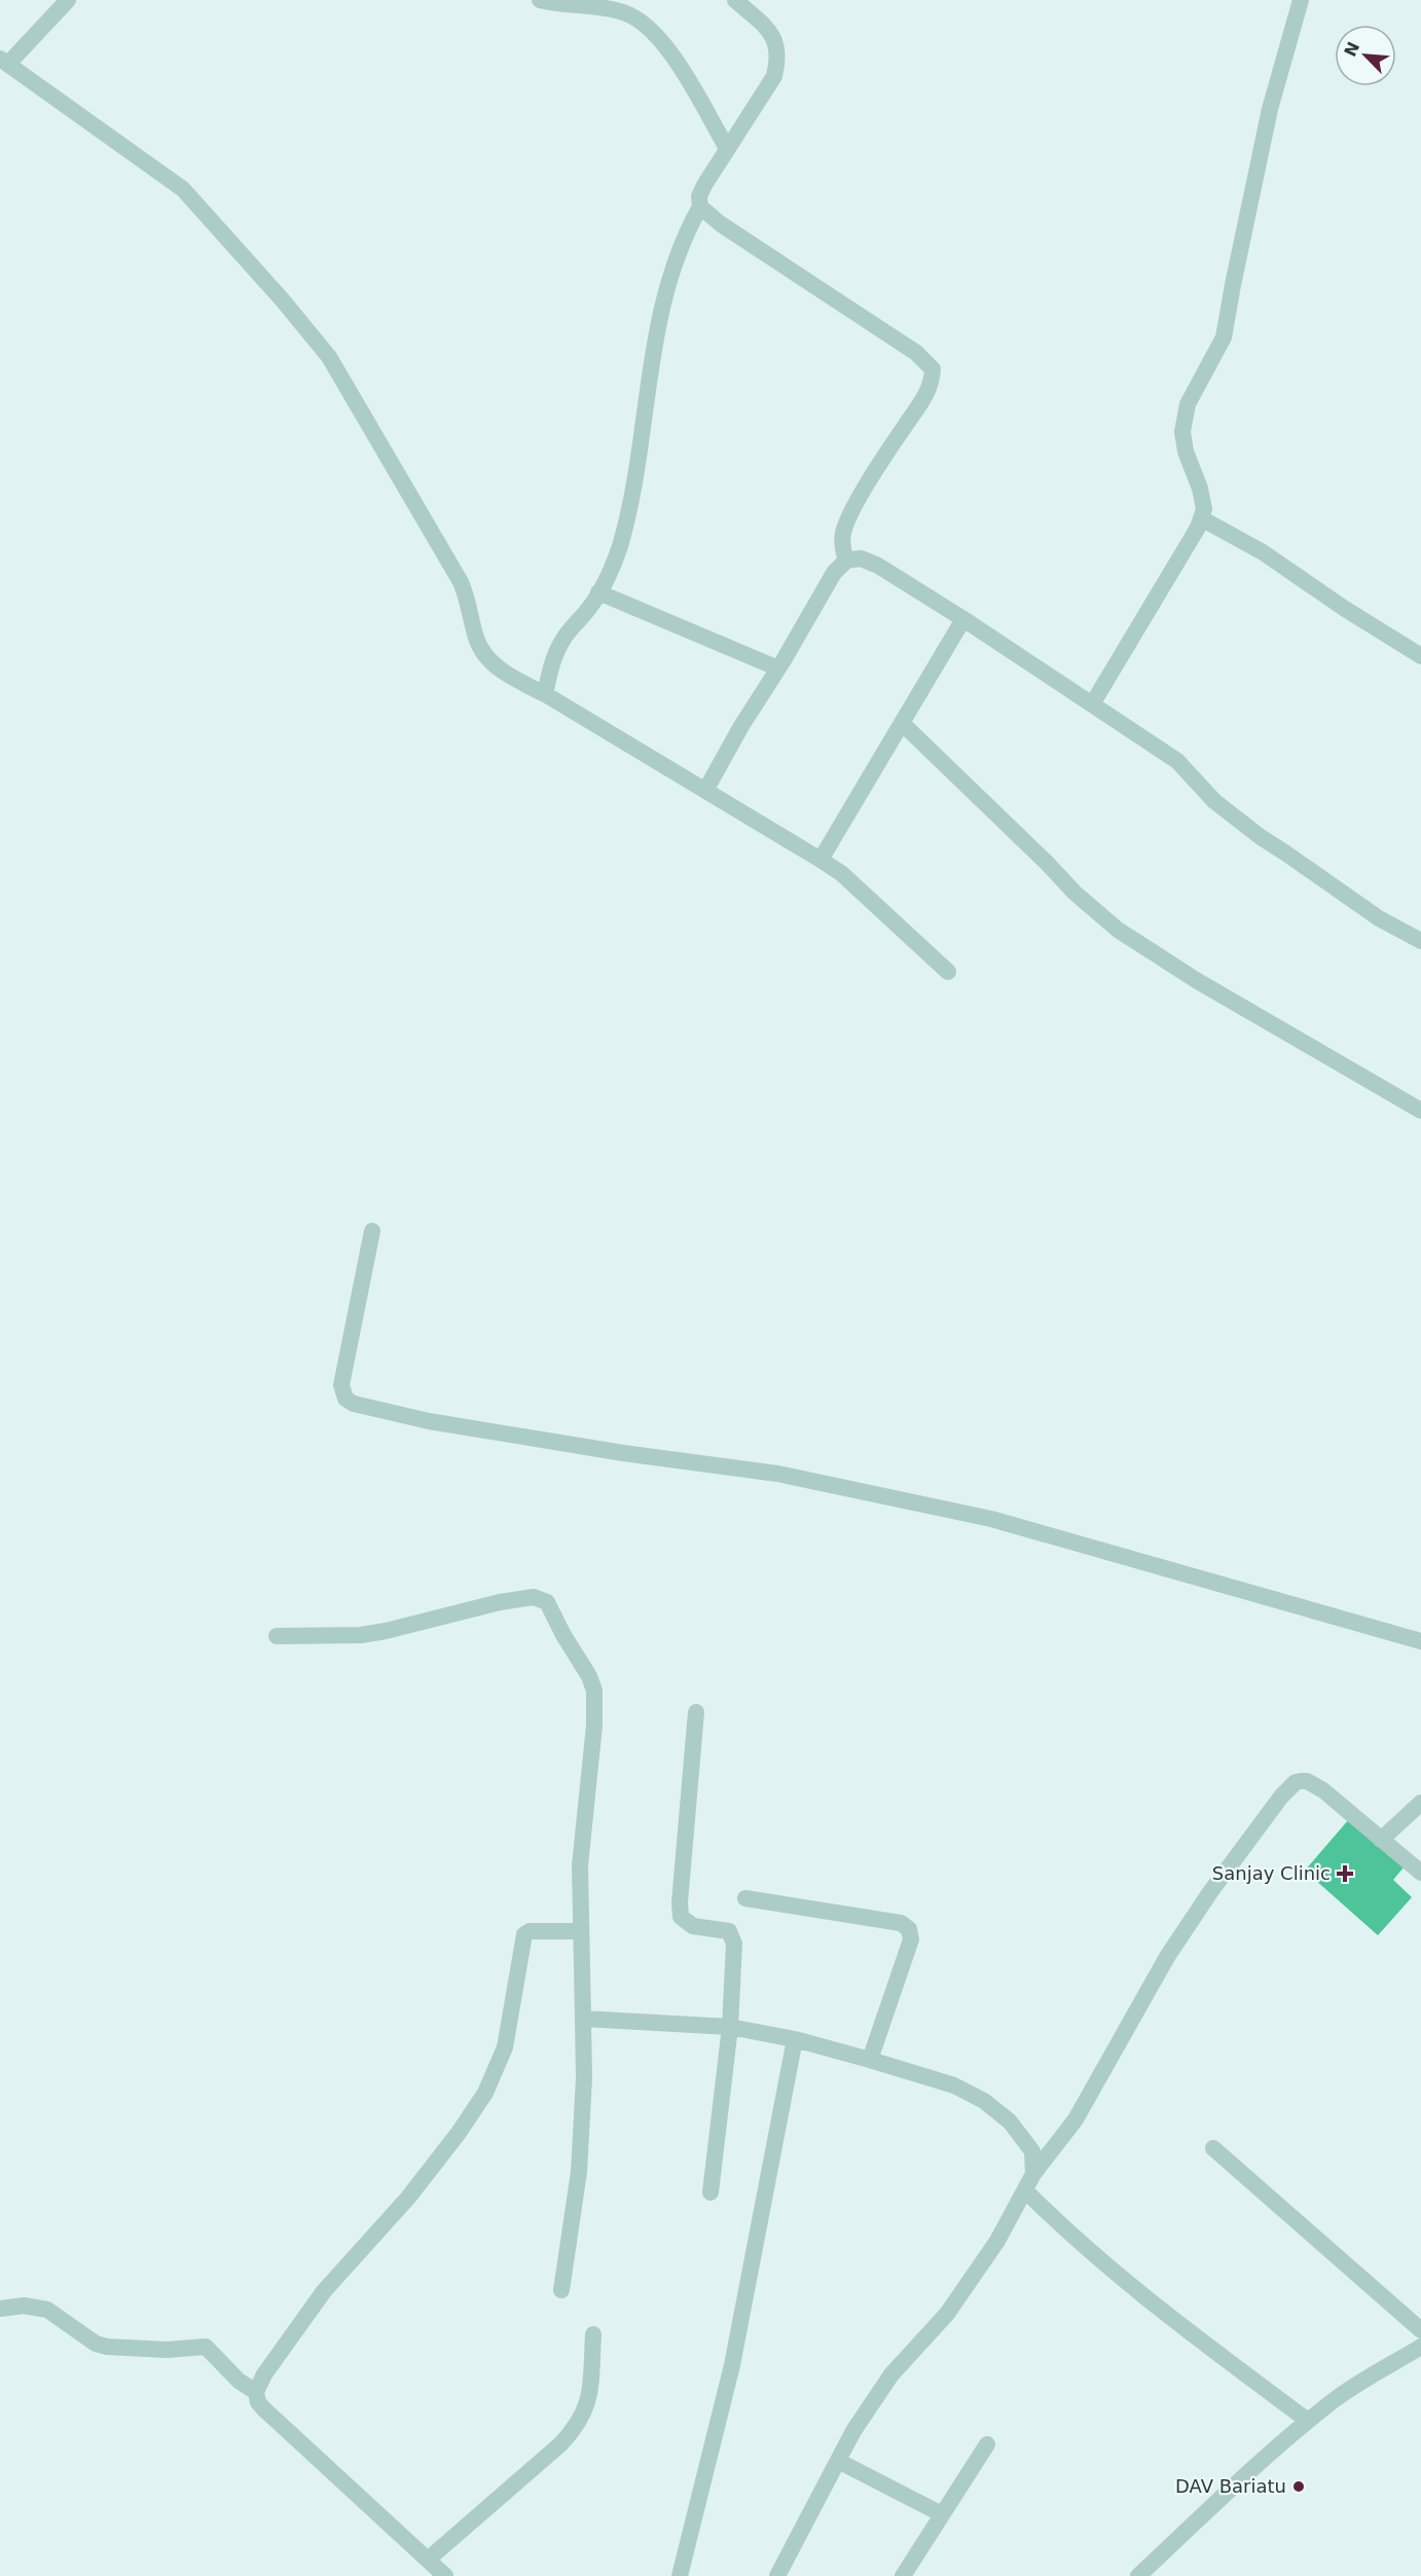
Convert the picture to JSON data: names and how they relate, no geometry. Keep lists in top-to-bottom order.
{
  "places": {
    "health": ["Sanjay Clinic"],
    "other": ["DAV Bariatu"]
  },
  "north": "top left"
}
